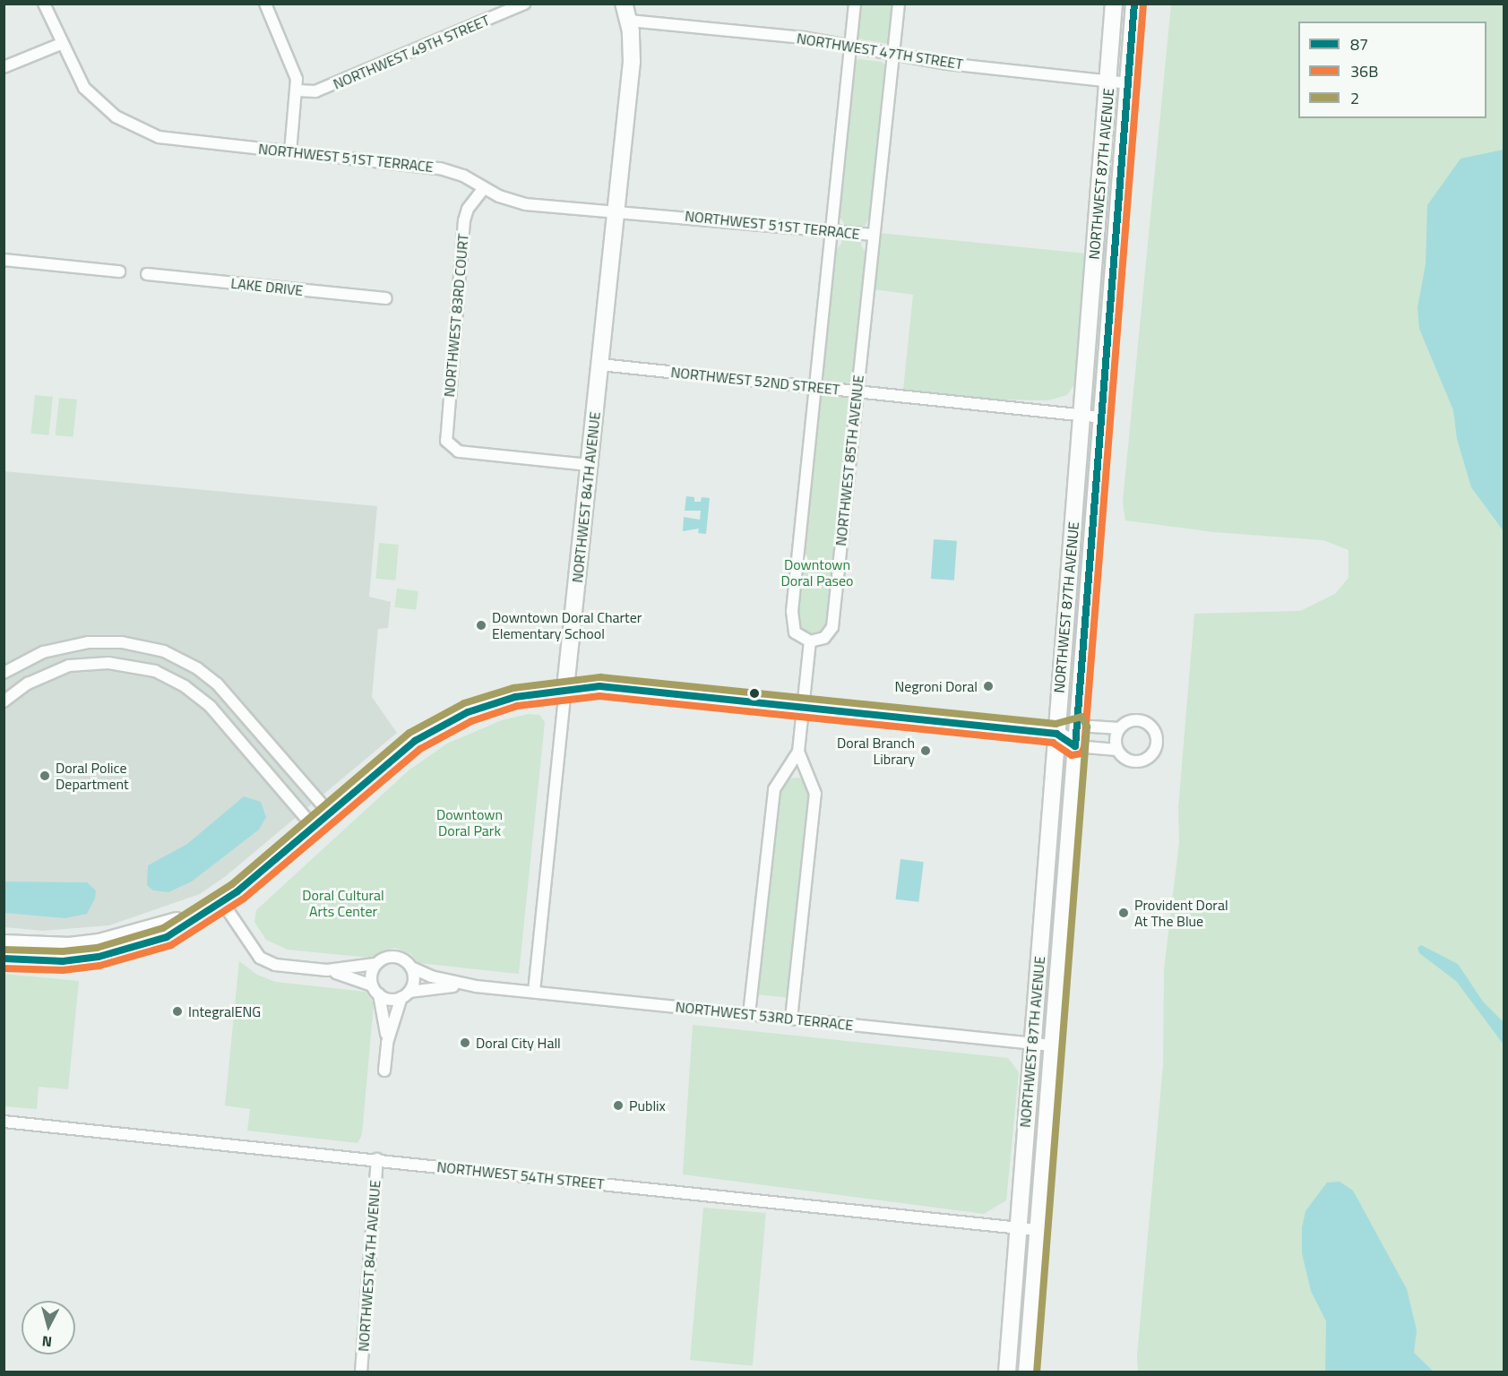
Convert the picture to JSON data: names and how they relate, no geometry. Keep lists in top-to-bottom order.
{
  "streets": {
    "main road": ["NORTHWEST 87TH AVENUE", "NORTHWEST 84TH AVENUE"],
    "street": [
      "NORTHWEST 47TH STREET",
      "NORTHWEST 49TH STREET",
      "NORTHWEST 51ST TERRACE",
      "LAKE DRIVE",
      "NORTHWEST 83RD COURT",
      "NORTHWEST 52ND STREET",
      "NORTHWEST 85TH AVENUE",
      "NORTHWEST 53RD TERRACE",
      "NORTHWEST 54TH STREET"
    ]
  },
  "crossings": [
    ["NORTHWEST 47TH STREET", "NORTHWEST 87TH AVENUE"],
    ["NORTHWEST 47TH STREET", "NORTHWEST 85TH AVENUE"],
    ["NORTHWEST 47TH STREET", "NORTHWEST 84TH AVENUE"],
    ["NORTHWEST 51ST TERRACE", "NORTHWEST 83RD COURT"],
    ["NORTHWEST 51ST TERRACE", "NORTHWEST 85TH AVENUE"],
    ["NORTHWEST 51ST TERRACE", "NORTHWEST 84TH AVENUE"],
    ["NORTHWEST 87TH AVENUE", "NORTHWEST 52ND STREET"],
    ["NORTHWEST 87TH AVENUE", "NORTHWEST 53RD TERRACE"],
    ["NORTHWEST 87TH AVENUE", "NORTHWEST 54TH STREET"],
    ["NORTHWEST 83RD COURT", "NORTHWEST 84TH AVENUE"],
    ["NORTHWEST 52ND STREET", "NORTHWEST 85TH AVENUE"],
    ["NORTHWEST 52ND STREET", "NORTHWEST 84TH AVENUE"],
    ["NORTHWEST 84TH AVENUE", "NORTHWEST 53RD TERRACE"],
    ["NORTHWEST 84TH AVENUE", "NORTHWEST 54TH STREET"]
  ],
  "parks": ["Downtown Doral Paseo", "Downtown Doral Park", "Doral Cultural Arts Center"],
  "places": [
    "Downtown Doral Charter Elementary School",
    "Negroni Doral",
    "Doral Branch Library",
    "Doral Police Department",
    "Provident Doral At The Blue",
    "IntegralENG",
    "Doral City Hall",
    "Publix"
  ],
  "lines": ["transit line 87", "transit line 36B", "transit line 2"],
  "legend": ["87", "36B", "2"],
  "north": "bottom"
}
